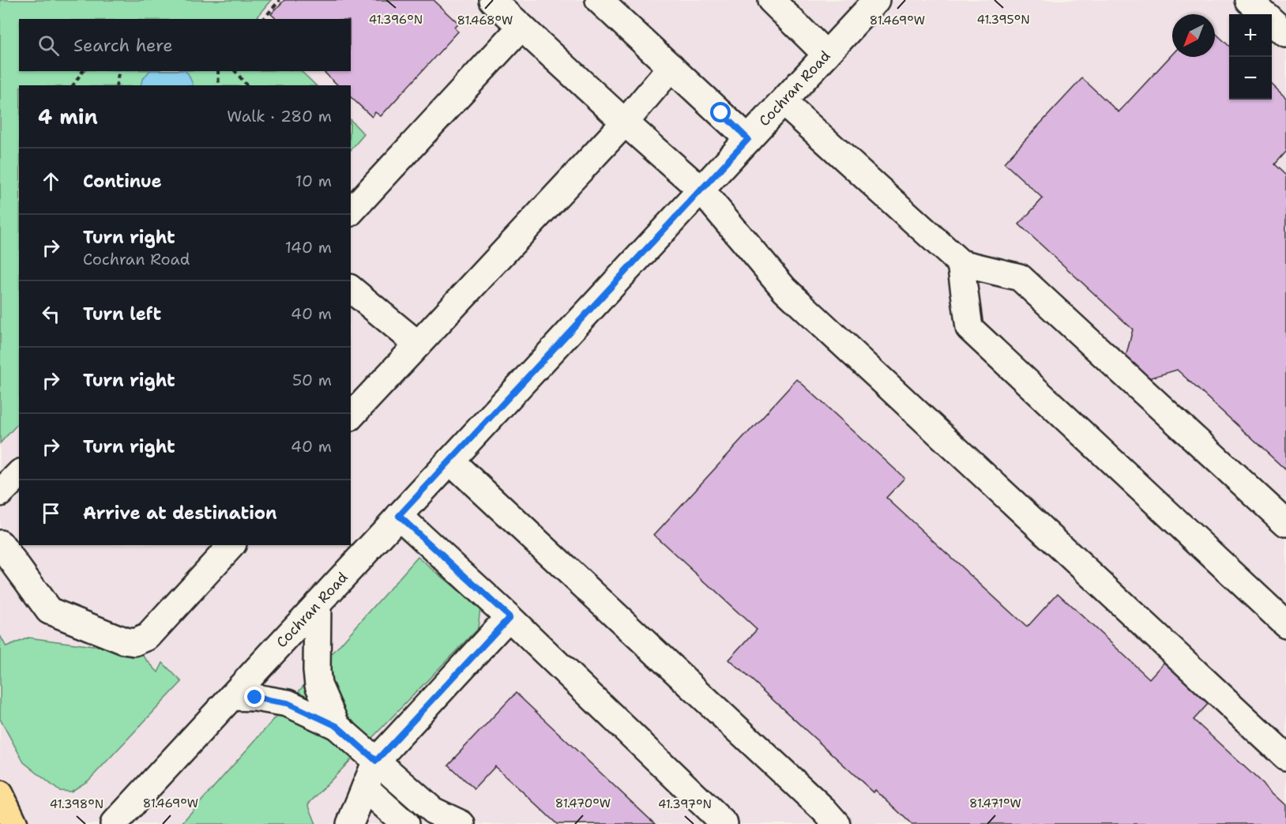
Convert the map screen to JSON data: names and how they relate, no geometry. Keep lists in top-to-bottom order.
{
  "streets": {
    "street": ["Cochran Road"]
  },
  "north": "bottom left",
  "page": {
    "map_buttons": ["+", "−"],
    "search": "Search here",
    "heading": ["4 min", "Walk · 280 m"],
    "list": [
      ["Continue", "10 m"],
      ["Turn right", "Cochran Road", "140 m"],
      ["Turn left", "40 m"],
      ["Turn right", "50 m"],
      ["Turn right", "40 m"],
      "Arrive at destination"
    ]
  },
  "coordinates": [
    "41.396°N",
    "41.395°N",
    "81.469°W",
    "81.468°W",
    "81.470°W",
    "81.471°W",
    "41.398°N",
    "41.397°N"
  ]
}
